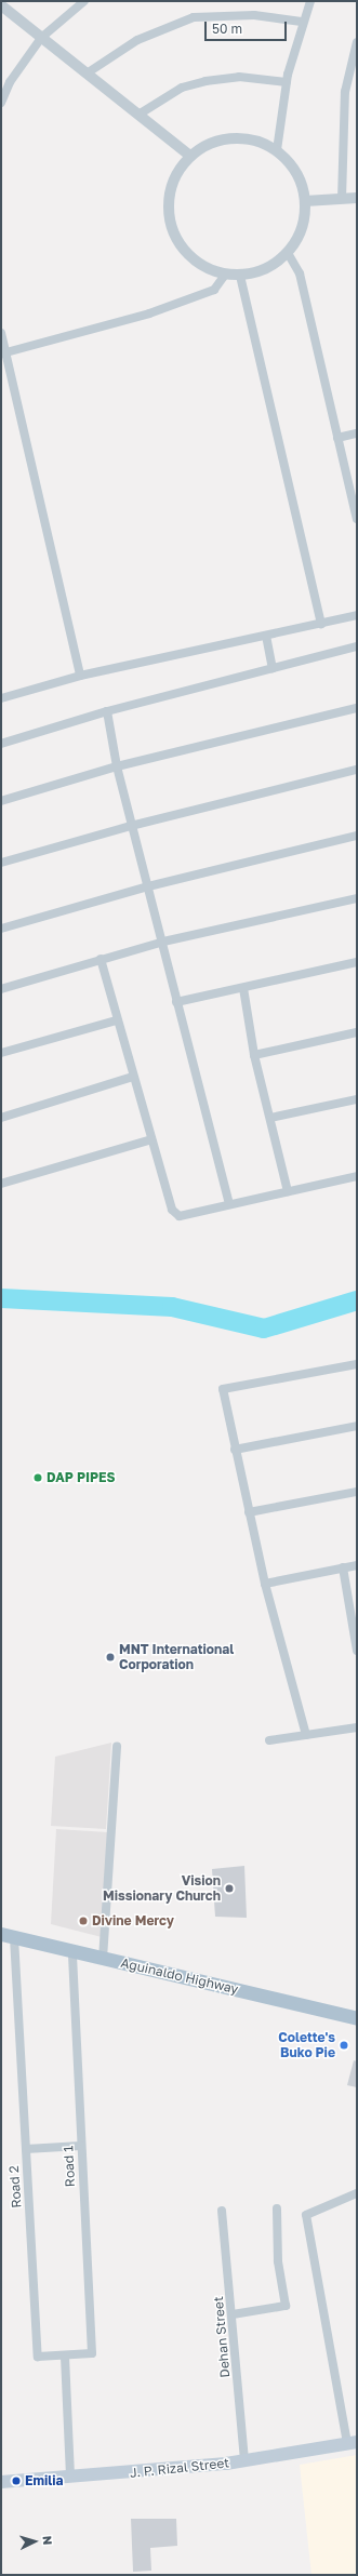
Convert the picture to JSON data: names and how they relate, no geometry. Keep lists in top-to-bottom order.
{
  "streets": {
    "main road": ["Aguinaldo Highway", "J. P. Rizal Street"],
    "street": ["Road 1", "Road 2", "Dehan Street"]
  },
  "crossings": [
    ["Aguinaldo Highway", "Road 1"],
    ["Aguinaldo Highway", "Road 2"],
    ["Road 1", "Road 2"],
    ["Dehan Street", "J. P. Rizal Street"]
  ],
  "places": [
    "DAP PIPES",
    "MNT International Corporation",
    "Vision Missionary Church",
    "Divine Mercy",
    "Colette's Buko Pie",
    "Emilia"
  ],
  "scale_bar": "50 m",
  "north": "right"
}
